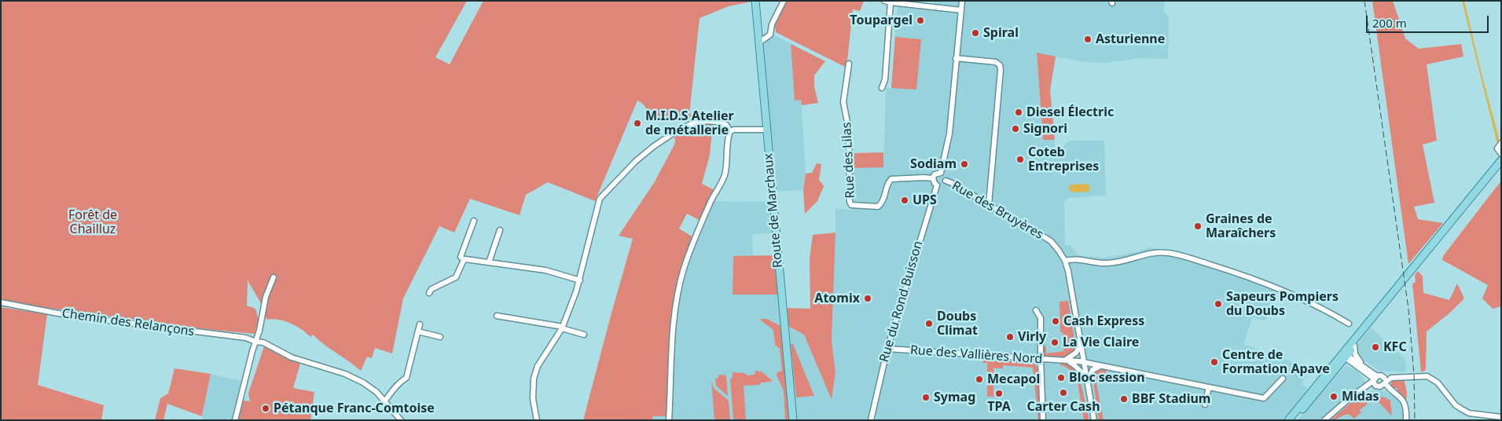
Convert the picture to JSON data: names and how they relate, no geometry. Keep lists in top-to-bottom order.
{
  "streets": {
    "main road": ["Route de Marchaux"],
    "street": [
      "Rue des Lilas",
      "Rue des Bruyères",
      "Rue du Rond Buisson",
      "Chemin des Relançons",
      "Rue des Vallières Nord"
    ]
  },
  "crossings": [
    ["Rue des Lilas", "Rue des Bruyères"],
    ["Rue des Lilas", "Rue du Rond Buisson"],
    ["Rue des Bruyères", "Rue du Rond Buisson"],
    ["Rue des Bruyères", "Rue des Vallières Nord"],
    ["Rue du Rond Buisson", "Rue des Vallières Nord"]
  ],
  "parks": ["Forêt de Chailluz"],
  "places": [
    "Toupargel",
    "Spiral",
    "Asturienne",
    "Diesel Électric",
    "M.I.D.S Atelier de métallerie",
    "Signori",
    "Coteb Entreprises",
    "Sodiam",
    "UPS",
    "Graines de Maraîchers",
    "Atomix",
    "Sapeurs Pompiers du Doubs",
    "Cash Express",
    "Doubs Climat",
    "Virly",
    "La Vie Claire",
    "KFC",
    "Centre de Formation Apave",
    "Bloc session",
    "Mecapol",
    "Carter Cash",
    "TPA",
    "Midas",
    "Symag",
    "BBF Stadium",
    "Pétanque Franc-Comtoise"
  ],
  "scale_bar": "200 m"
}
